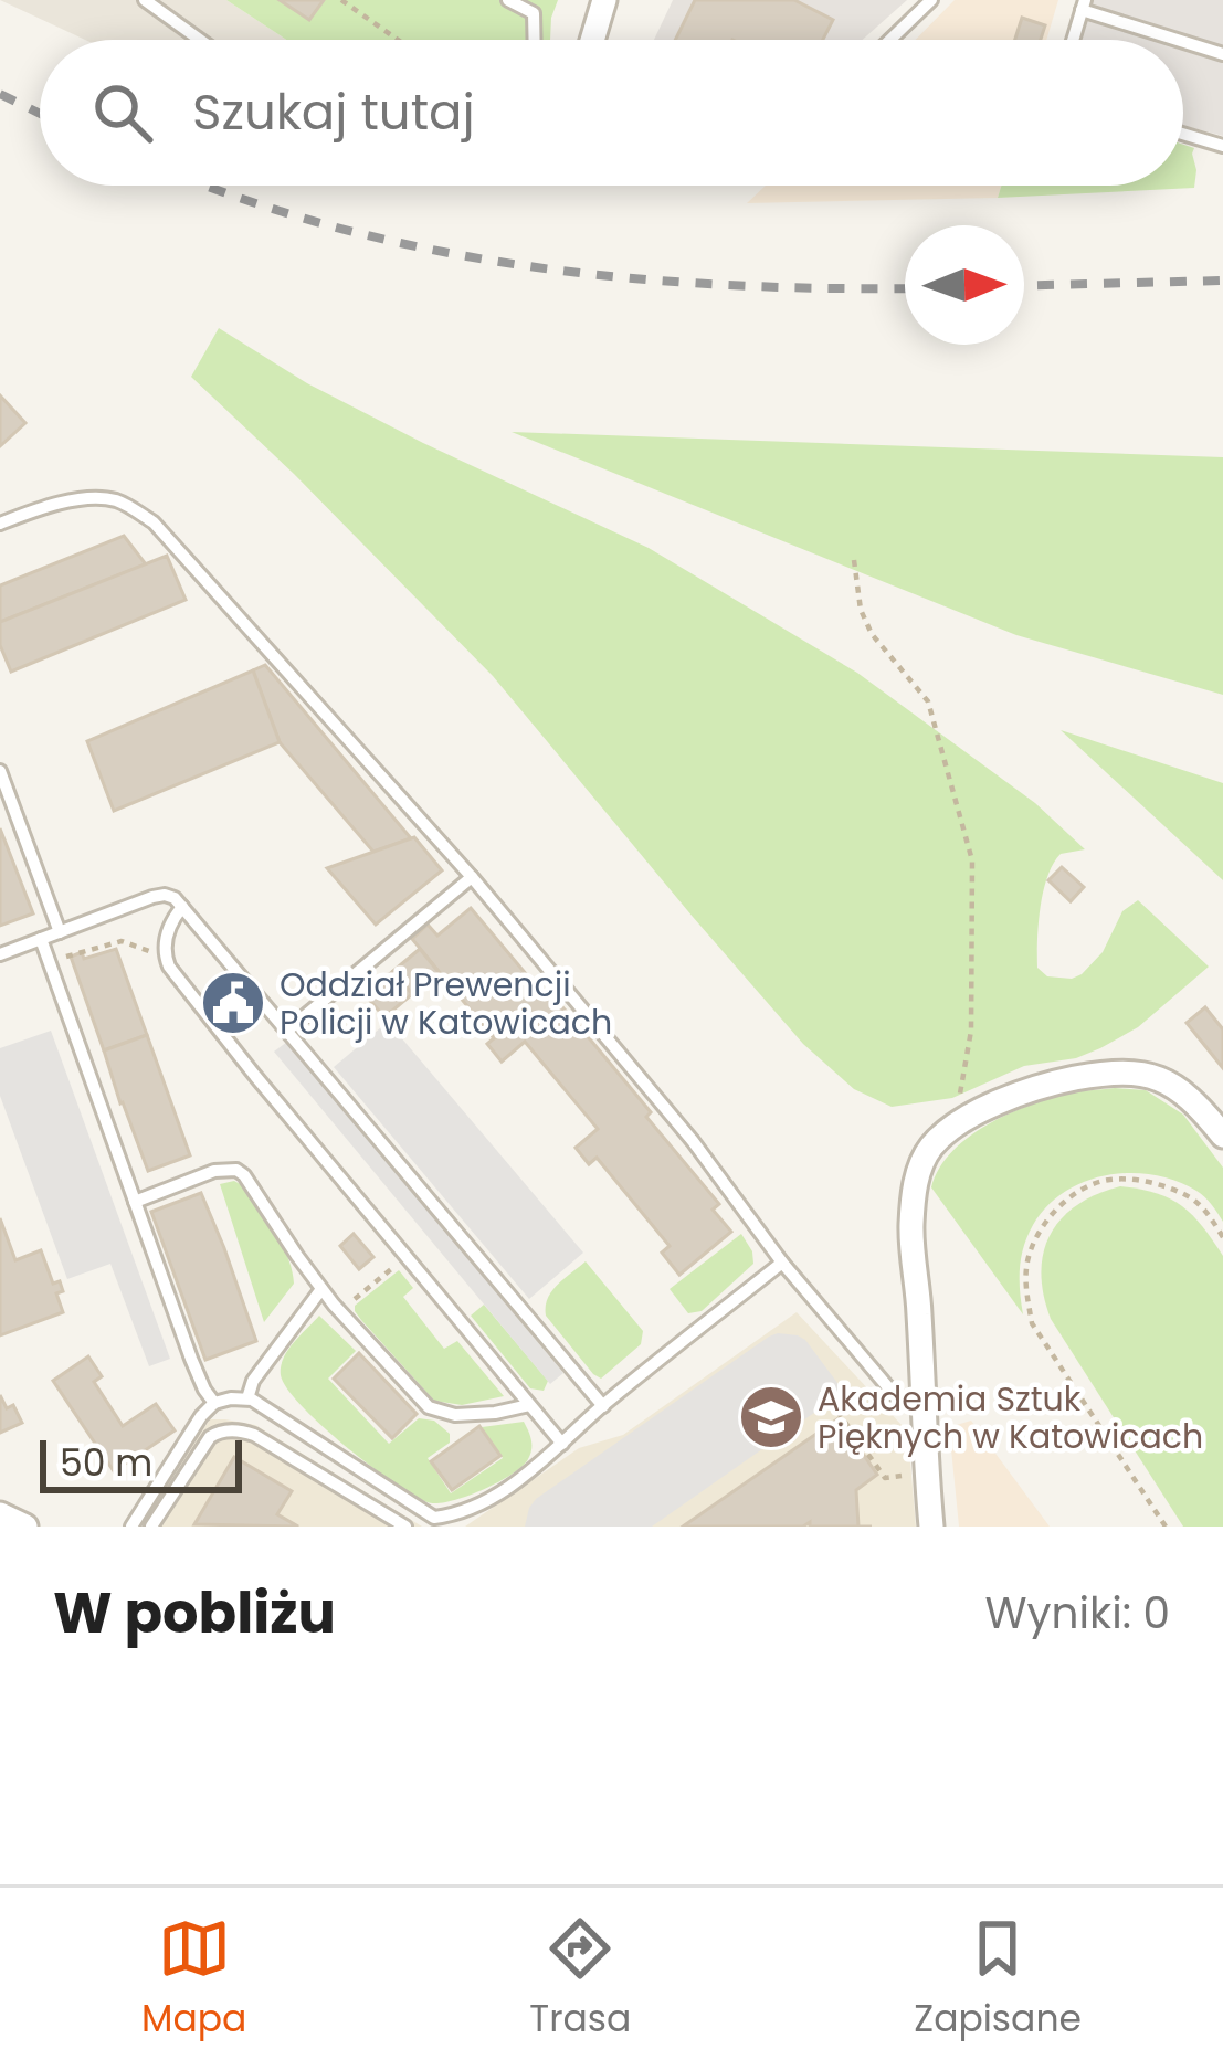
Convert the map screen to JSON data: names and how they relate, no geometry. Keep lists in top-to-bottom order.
{
  "places": {
    "public building": ["Oddział Prewencji Policji w Katowicach"],
    "school or university": ["Akademia Sztuk Pięknych w Katowicach"]
  },
  "scale_bar": "50 m",
  "north": "right",
  "page": {
    "search": "Szukaj tutaj",
    "scale": "50 m",
    "heading": ["W pobliżu", "Wyniki: 0"],
    "nav": ["Mapa", "Trasa", "Zapisane"]
  }
}
